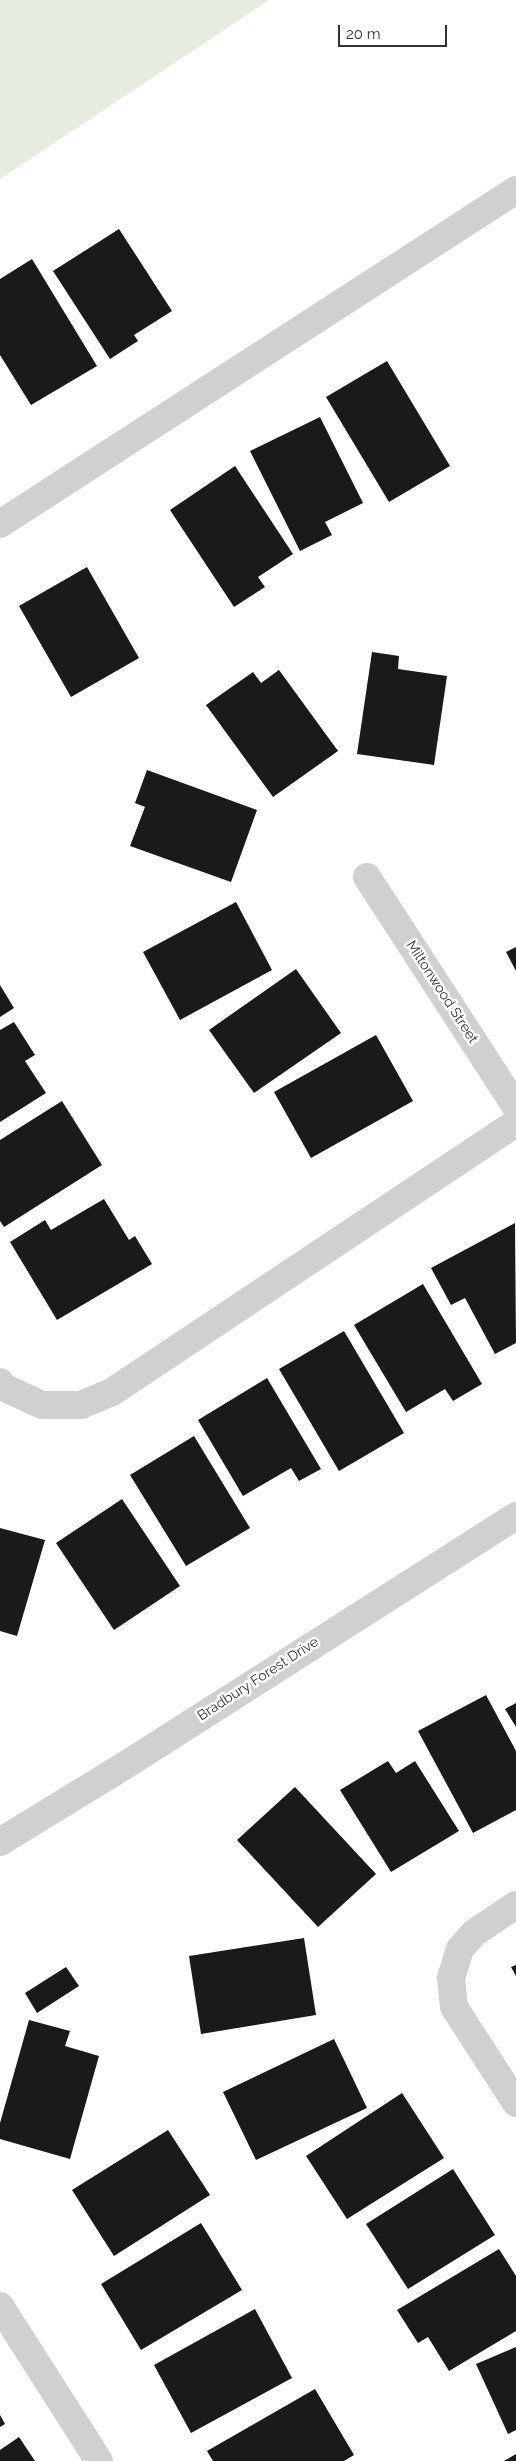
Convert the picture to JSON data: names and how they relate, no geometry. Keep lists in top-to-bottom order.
{
  "streets": {
    "street": ["Miltonwood Street", "Bradbury Forest Drive"]
  },
  "scale_bar": "20 m"
}
